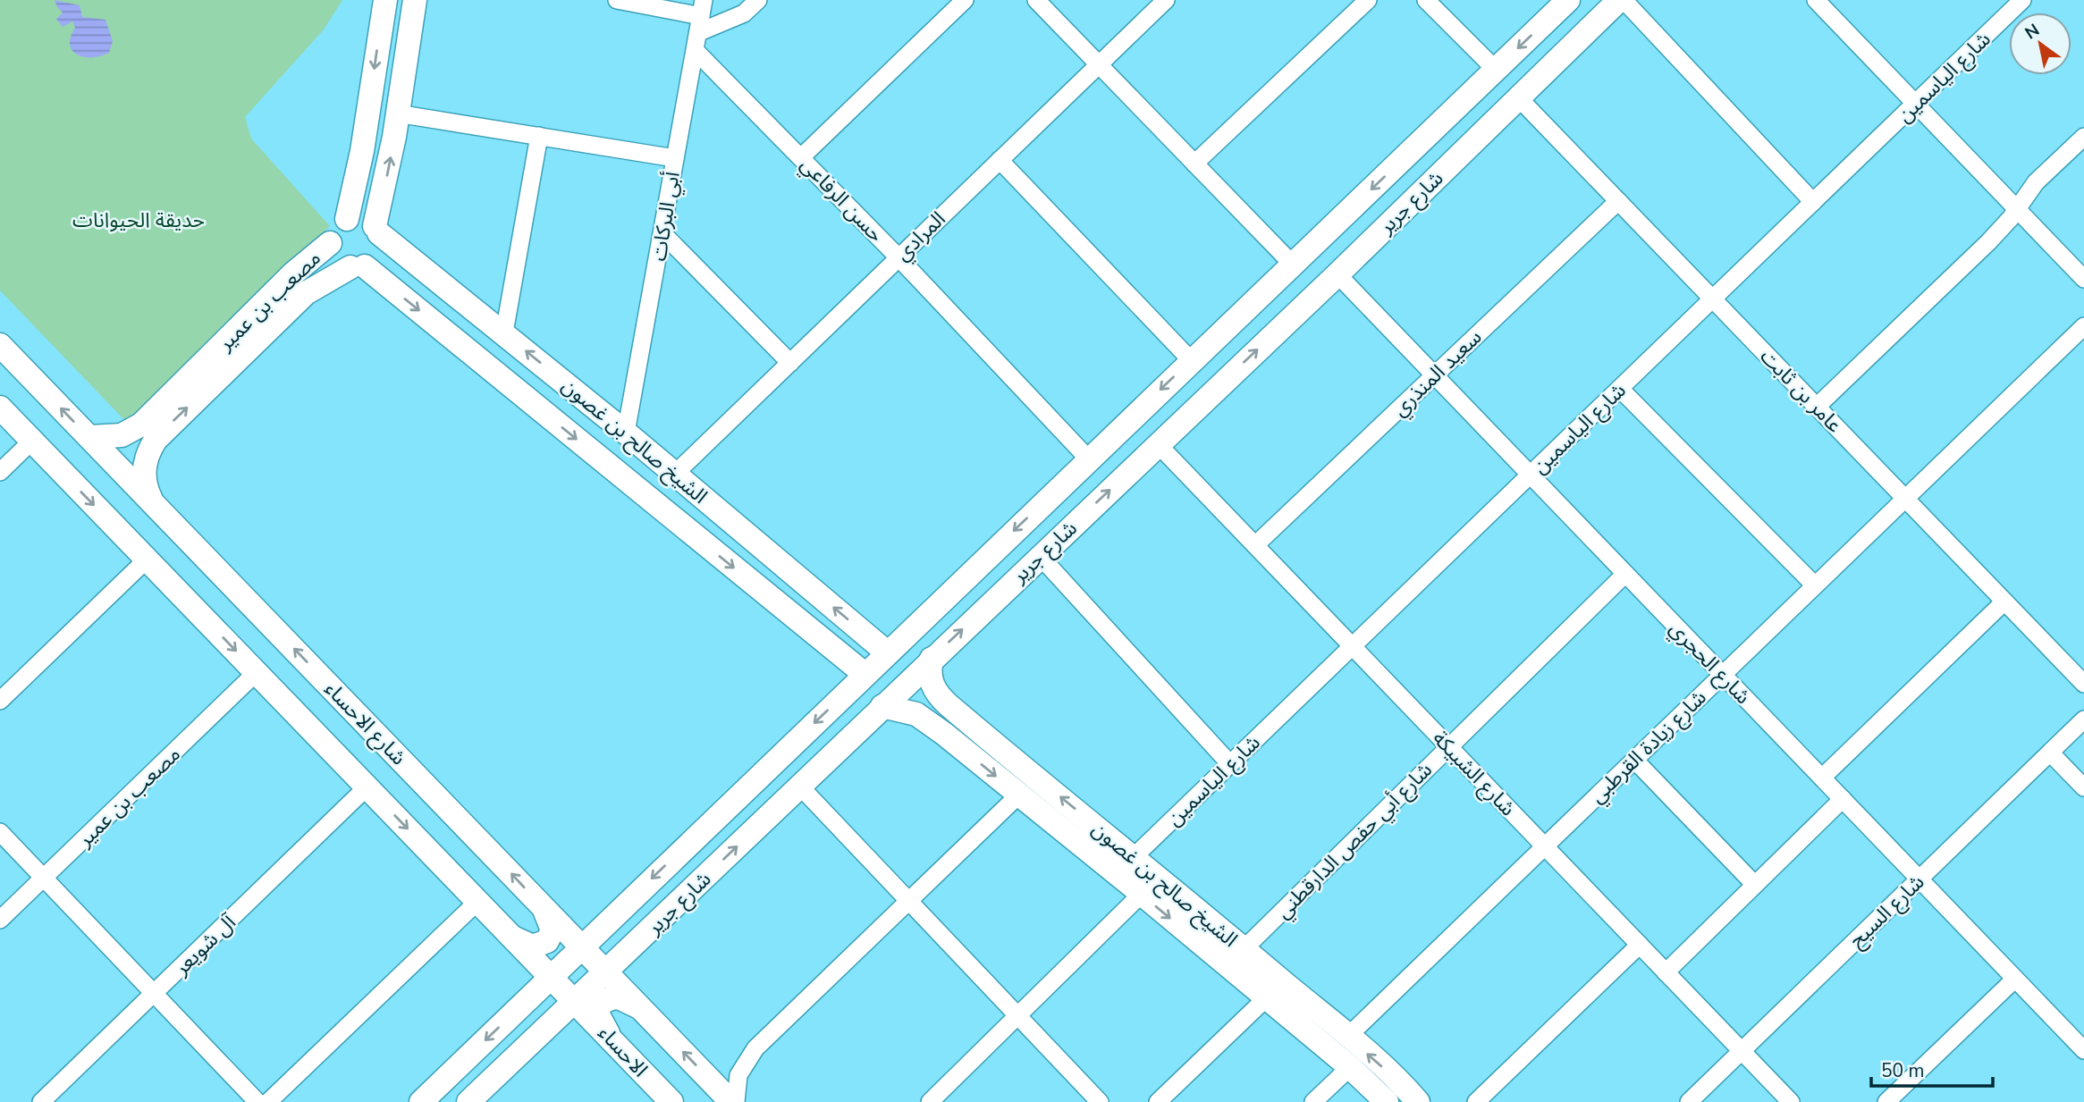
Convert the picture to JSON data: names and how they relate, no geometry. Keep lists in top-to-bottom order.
{
  "streets": {
    "main road": [
      "شارع جرير",
      "مصعب بن عمير",
      "الشيخ صالح بن غصون",
      "شارع الاحساء",
      "الاحساء"
    ],
    "street": [
      "شارع الياسمين",
      "حسن الرفاعي",
      "أبي البركات",
      "المرادي",
      "سعيد المنذري",
      "عامر بن ثابت",
      "شارع الحجري",
      "شارع زيادة القرطبي",
      "شارع الشبيكة",
      "شارع أبي حفص الدارقطني",
      "شارع السيح",
      "آل شويعر"
    ]
  },
  "crossings": [
    ["شارع الياسمين", "عامر بن ثابت"],
    ["شارع الياسمين", "الشيخ صالح بن غصون"],
    ["شارع الياسمين", "شارع الحجري"],
    ["شارع الياسمين", "شارع الشبيكة"],
    ["حسن الرفاعي", "شارع جرير"],
    ["حسن الرفاعي", "أبي البركات"],
    ["حسن الرفاعي", "المرادي"],
    ["شارع جرير", "عامر بن ثابت"],
    ["شارع جرير", "الشيخ صالح بن غصون"],
    ["شارع جرير", "شارع الحجري"],
    ["شارع جرير", "شارع الاحساء"],
    ["شارع جرير", "شارع الشبيكة"],
    ["شارع جرير", "الاحساء"],
    ["أبي البركات", "الشيخ صالح بن غصون"],
    ["المرادي", "الشيخ صالح بن غصون"],
    ["مصعب بن عمير", "الشيخ صالح بن غصون"],
    ["مصعب بن عمير", "شارع الاحساء"],
    ["سعيد المنذري", "عامر بن ثابت"],
    ["سعيد المنذري", "شارع الحجري"],
    ["سعيد المنذري", "شارع الشبيكة"],
    ["عامر بن ثابت", "شارع زيادة القرطبي"],
    ["الشيخ صالح بن غصون", "شارع زيادة القرطبي"],
    ["الشيخ صالح بن غصون", "شارع أبي حفص الدارقطني"],
    ["شارع الحجري", "شارع زيادة القرطبي"],
    ["شارع الحجري", "شارع أبي حفص الدارقطني"],
    ["شارع الحجري", "شارع السيح"],
    ["شارع زيادة القرطبي", "شارع الشبيكة"],
    ["شارع الشبيكة", "شارع أبي حفص الدارقطني"],
    ["شارع الشبيكة", "شارع السيح"]
  ],
  "parks": ["حديقة الحيوانات"],
  "scale_bar": "50 m",
  "north": "top left"
}
